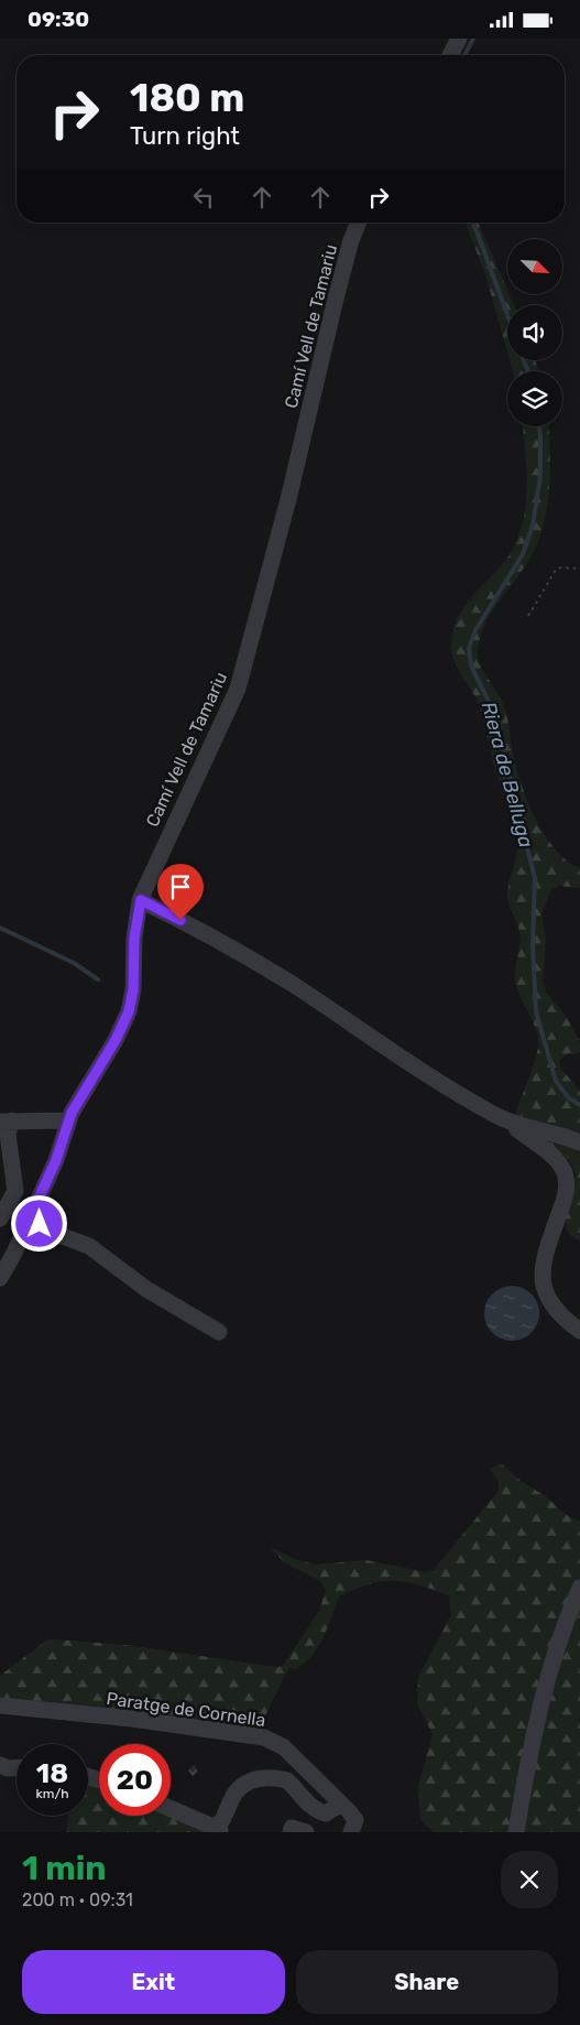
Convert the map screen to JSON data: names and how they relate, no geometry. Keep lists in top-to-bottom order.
{
  "streets": {
    "street": ["Camí Vell de Tamariu", "Paratge de Cornella"]
  },
  "water": ["Riera de Belluga"],
  "north": "bottom right",
  "page": {
    "status": "09:30",
    "turn": ["180 m", "Turn right"],
    "speed": "18 km/h",
    "limit": "20",
    "heading": ["1 min", "200 m · 09:31"],
    "buttons": ["Exit", "Share"]
  }
}
